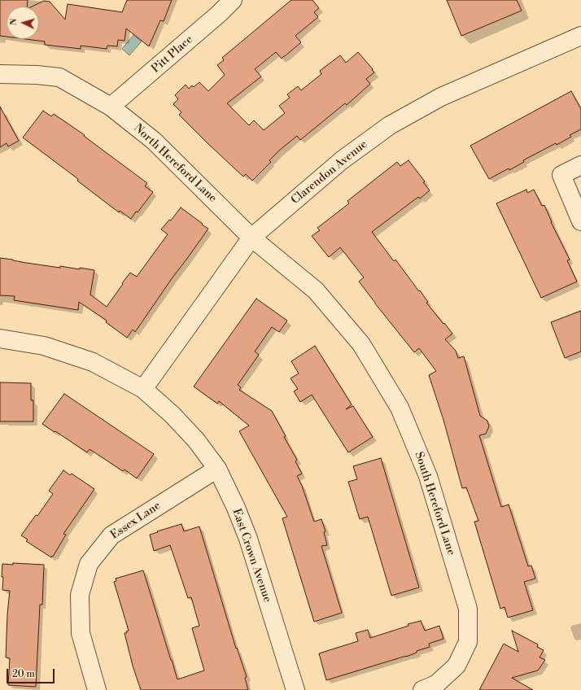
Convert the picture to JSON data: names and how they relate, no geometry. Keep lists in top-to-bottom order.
{
  "streets": {
    "street": [
      "Pitt Place",
      "North Hereford Lane",
      "Clarendon Avenue",
      "South Hereford Lane",
      "Essex Lane",
      "East Crown Avenue"
    ]
  },
  "crossings": [
    ["Pitt Place", "North Hereford Lane"],
    ["North Hereford Lane", "Clarendon Avenue"],
    ["North Hereford Lane", "South Hereford Lane"],
    ["Clarendon Avenue", "South Hereford Lane"],
    ["Clarendon Avenue", "East Crown Avenue"],
    ["Essex Lane", "East Crown Avenue"]
  ],
  "scale_bar": "20 m",
  "north": "left"
}
